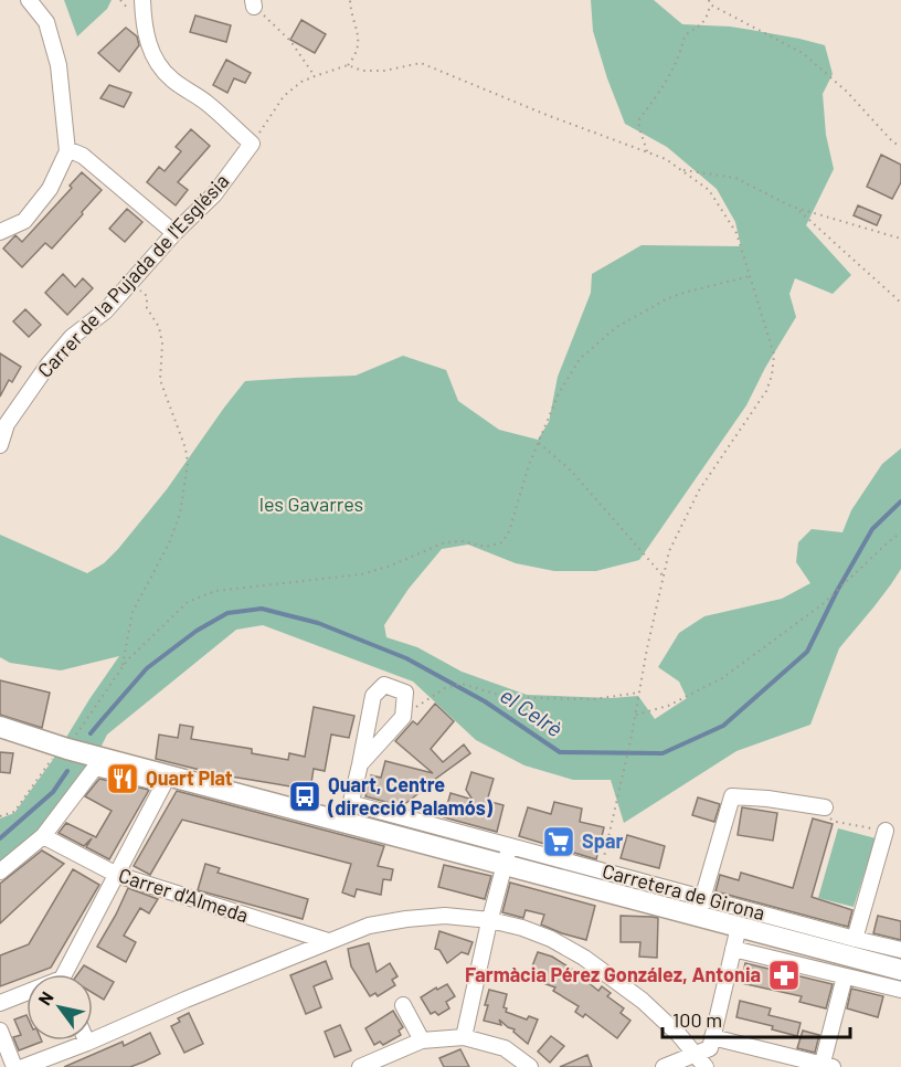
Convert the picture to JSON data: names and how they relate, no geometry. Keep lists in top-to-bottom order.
{
  "streets": {
    "street": ["Carrer de la Pujada de l'Església", "Carretera de Girona", "Carrer d'Almeda"]
  },
  "water": ["el Celrè"],
  "parks": ["les Gavarres"],
  "places": {
    "restaurant": ["Quart Plat"],
    "bus stop": ["Quart, Centre (direcció Palamós)"],
    "supermarket": ["Spar"],
    "pharmacy": ["Farmàcia Pérez González, Antonia"]
  },
  "scale_bar": "100 m",
  "north": "top left"
}
